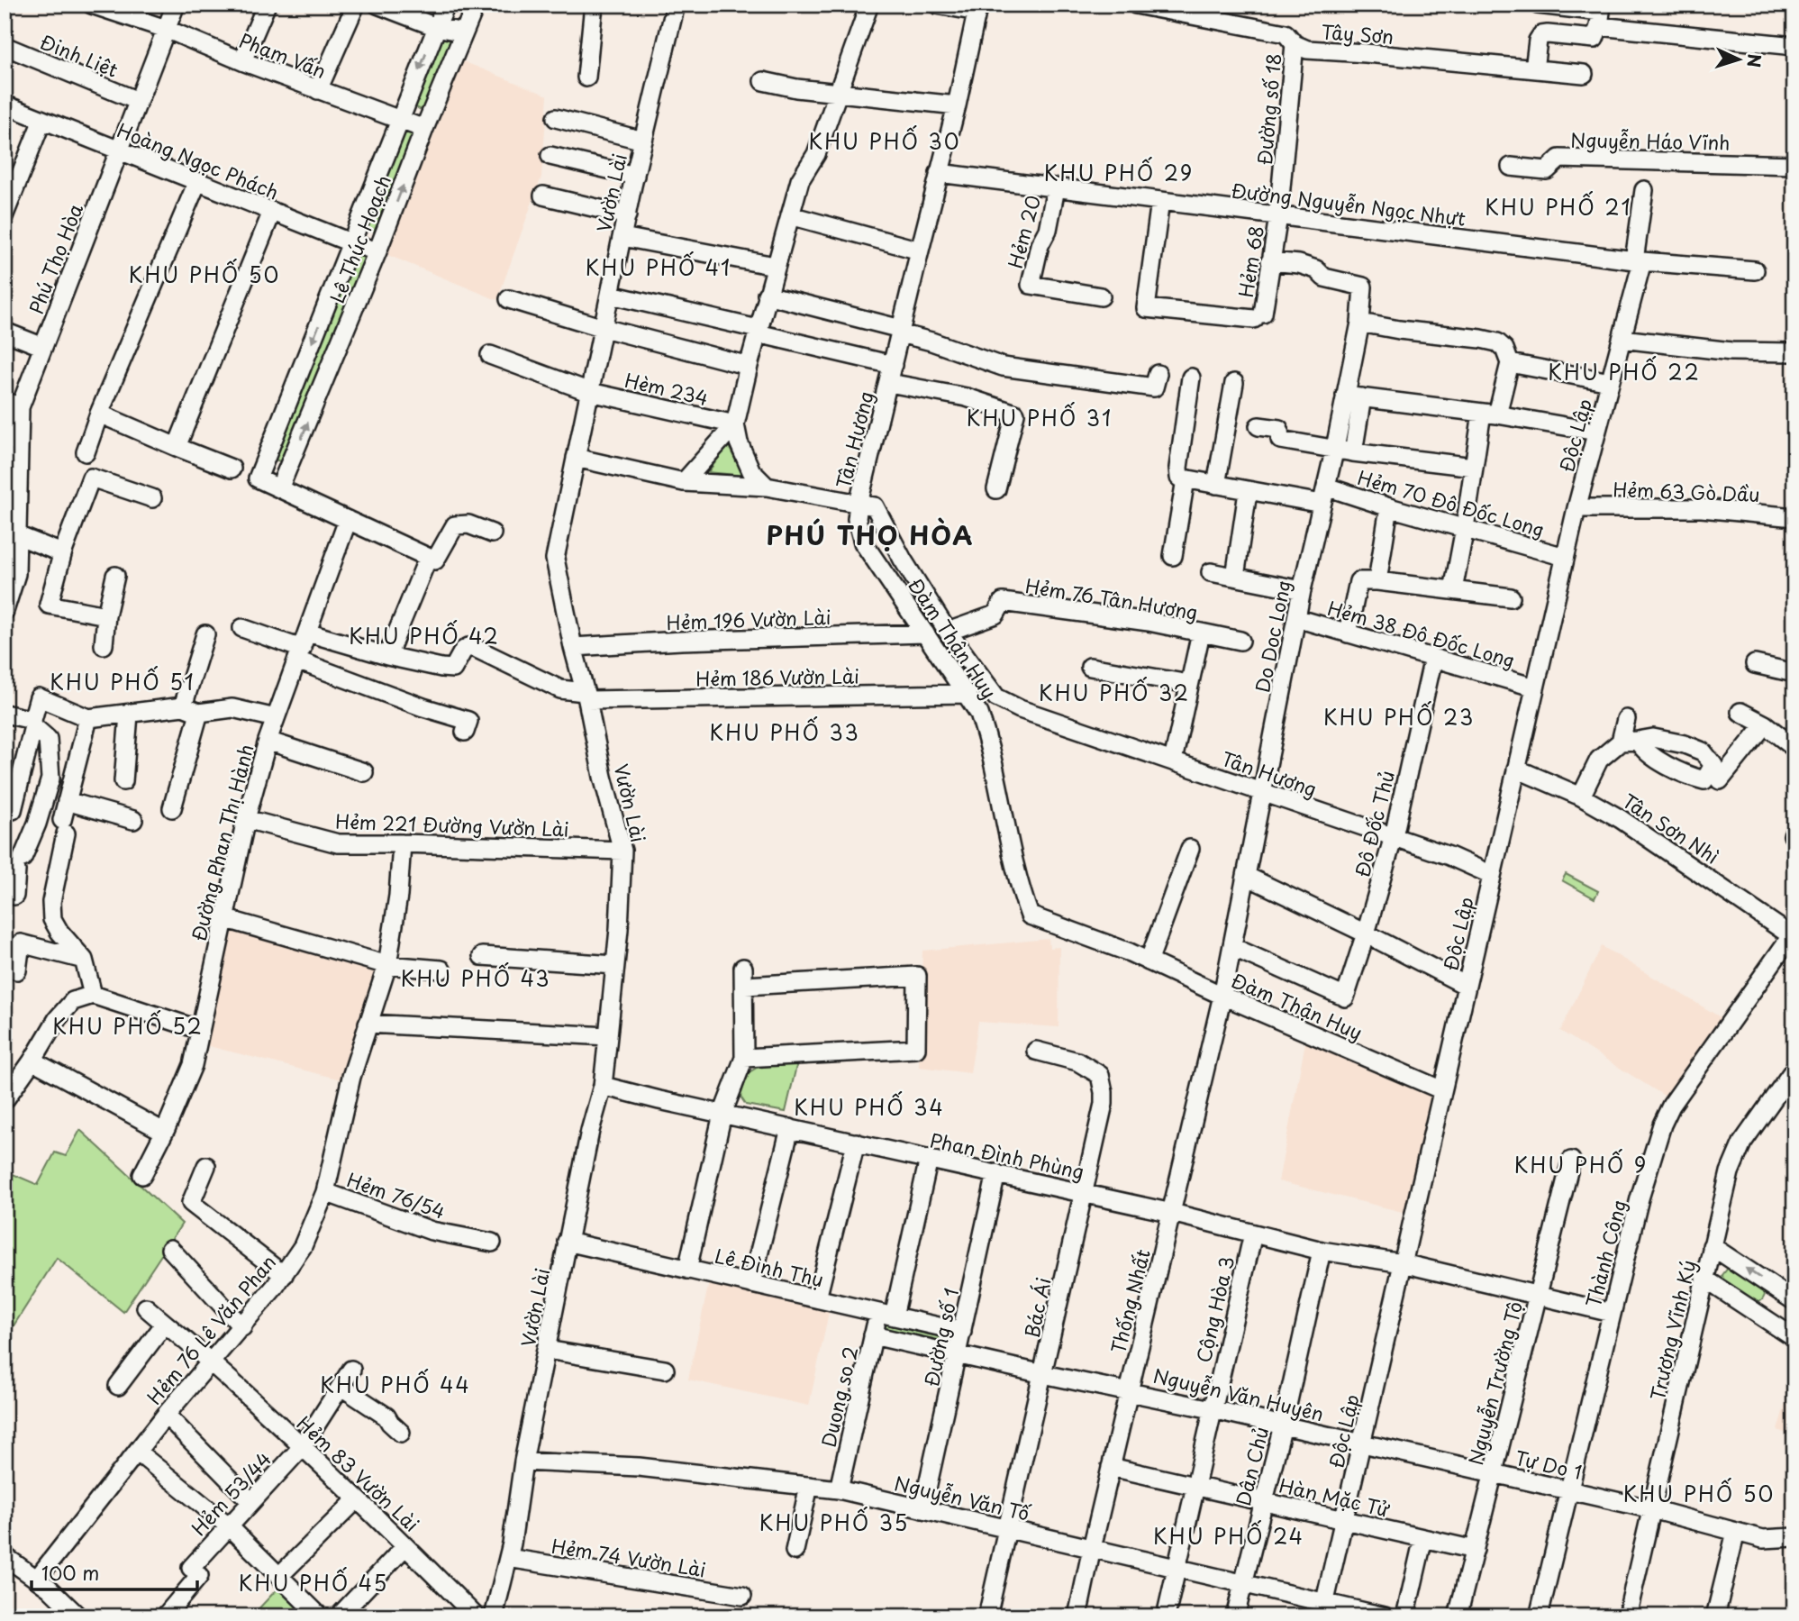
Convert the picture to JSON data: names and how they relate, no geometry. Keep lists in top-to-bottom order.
{
  "streets": {
    "street": [
      "Tây Sơn",
      "Đinh Liệt",
      "Phạm Vấn",
      "Đường số 18",
      "Nguyễn Háo Vĩnh",
      "Hoàng Ngọc Phách",
      "Vườn Lài",
      "Đường Nguyễn Ngọc Nhựt",
      "Hẻm 20",
      "Lê Thúc Hoạch",
      "Phú Thọ Hòa",
      "Hẻm 68",
      "Hèm 234",
      "Độc Lập",
      "Tân Hương",
      "Hẻm 63 Gò Dầu",
      "Hẻm 70 Đô Đốc Long",
      "Hẻm 76 Tân Hương",
      "Hẻm 196 Vườn Lài",
      "Hẻm 38 Đô Đốc Long",
      "Do Doc Long",
      "Đàm Thận Huy",
      "Hẻm 186 Vườn Lài",
      "Đô Đốc Thủ",
      "Hẻm 221 Đường Vườn Lài",
      "Tân Sơn Nhì",
      "Đường Phan Thị Hành",
      "Phan Đình Phùng",
      "Hẻm 76/54",
      "Thành Công",
      "Lê Đình Thụ",
      "Thống Nhất",
      "Bác Ái",
      "Cộng Hòa 3",
      "Hẻm 76 Lê Văn Phan",
      "Trương Vĩnh Ký",
      "Đường số 1",
      "Nguyễn Trường Tộ",
      "Nguyễn Văn Huyên",
      "Duong so 2",
      "Tự Do 1",
      "Dân Chủ",
      "Hẻm 83 Vườn Lài",
      "Hẻm 53/44",
      "Hàn Mặc Tử",
      "Nguyễn Văn Tố",
      "Hẻm 74 Vườn Lài"
    ]
  },
  "crossings": [
    ["Tây Sơn", "Đường số 18"],
    ["Đinh Liệt", "Phú Thọ Hòa"],
    ["Phạm Vấn", "Lê Thúc Hoạch"],
    ["Phạm Vấn", "Phú Thọ Hòa"],
    ["Đường số 18", "Đường Nguyễn Ngọc Nhựt"],
    ["Đường số 18", "Hẻm 68"],
    ["Hoàng Ngọc Phách", "Lê Thúc Hoạch"],
    ["Hoàng Ngọc Phách", "Phú Thọ Hòa"],
    ["Vườn Lài", "Hèm 234"],
    ["Vườn Lài", "Hẻm 196 Vườn Lài"],
    ["Vườn Lài", "Hẻm 186 Vườn Lài"],
    ["Vườn Lài", "Hẻm 221 Đường Vườn Lài"],
    ["Vườn Lài", "Phan Đình Phùng"],
    ["Vườn Lài", "Lê Đình Thụ"],
    ["Vườn Lài", "Nguyễn Văn Tố"],
    ["Vườn Lài", "Hẻm 74 Vườn Lài"],
    ["Đường Nguyễn Ngọc Nhựt", "Hẻm 20"],
    ["Đường Nguyễn Ngọc Nhựt", "Hẻm 68"],
    ["Đường Nguyễn Ngọc Nhựt", "Độc Lập"],
    ["Đường Nguyễn Ngọc Nhựt", "Tân Hương"],
    ["Hẻm 68", "Do Doc Long"],
    ["Độc Lập", "Tân Hương"],
    ["Độc Lập", "Hẻm 63 Gò Dầu"],
    ["Độc Lập", "Hẻm 70 Đô Đốc Long"],
    ["Độc Lập", "Hẻm 38 Đô Đốc Long"],
    ["Độc Lập", "Đàm Thận Huy"],
    ["Độc Lập", "Tân Sơn Nhì"],
    ["Độc Lập", "Phan Đình Phùng"],
    ["Độc Lập", "Nguyễn Văn Huyên"],
    ["Độc Lập", "Tự Do 1"],
    ["Độc Lập", "Hàn Mặc Tử"],
    ["Độc Lập", "Nguyễn Văn Tố"],
    ["Tân Hương", "Hẻm 76 Tân Hương"],
    ["Tân Hương", "Do Doc Long"],
    ["Tân Hương", "Đàm Thận Huy"],
    ["Tân Hương", "Đô Đốc Thủ"],
    ["Hẻm 70 Đô Đốc Long", "Do Doc Long"],
    ["Hẻm 196 Vườn Lài", "Đàm Thận Huy"],
    ["Hẻm 38 Đô Đốc Long", "Do Doc Long"],
    ["Hẻm 38 Đô Đốc Long", "Đô Đốc Thủ"],
    ["Do Doc Long", "Đàm Thận Huy"],
    ["Do Doc Long", "Đô Đốc Thủ"],
    ["Do Doc Long", "Thống Nhất"],
    ["Đàm Thận Huy", "Hẻm 186 Vườn Lài"],
    ["Đàm Thận Huy", "Thống Nhất"],
    ["Hẻm 221 Đường Vườn Lài", "Đường Phan Thị Hành"],
    ["Hẻm 221 Đường Vườn Lài", "Hẻm 76 Lê Văn Phan"],
    ["Tân Sơn Nhì", "Thành Công"],
    ["Phan Đình Phùng", "Thành Công"],
    ["Phan Đình Phùng", "Thống Nhất"],
    ["Phan Đình Phùng", "Bác Ái"],
    ["Phan Đình Phùng", "Cộng Hòa 3"],
    ["Phan Đình Phùng", "Đường số 1"],
    ["Phan Đình Phùng", "Nguyễn Trường Tộ"],
    ["Phan Đình Phùng", "Duong so 2"],
    ["Phan Đình Phùng", "Dân Chủ"],
    ["Hẻm 76/54", "Hẻm 76 Lê Văn Phan"],
    ["Thành Công", "Tự Do 1"],
    ["Lê Đình Thụ", "Đường số 1"],
    ["Lê Đình Thụ", "Duong so 2"],
    ["Thống Nhất", "Nguyễn Văn Huyên"],
    ["Thống Nhất", "Hàn Mặc Tử"],
    ["Thống Nhất", "Nguyễn Văn Tố"],
    ["Bác Ái", "Nguyễn Văn Huyên"],
    ["Bác Ái", "Nguyễn Văn Tố"],
    ["Cộng Hòa 3", "Nguyễn Văn Huyên"],
    ["Cộng Hòa 3", "Hàn Mặc Tử"],
    ["Cộng Hòa 3", "Nguyễn Văn Tố"],
    ["Hẻm 76 Lê Văn Phan", "Hẻm 83 Vườn Lài"],
    ["Trương Vĩnh Ký", "Tự Do 1"],
    ["Đường số 1", "Nguyễn Văn Huyên"],
    ["Đường số 1", "Nguyễn Văn Tố"],
    ["Nguyễn Trường Tộ", "Tự Do 1"],
    ["Nguyễn Trường Tộ", "Hàn Mặc Tử"],
    ["Nguyễn Văn Huyên", "Duong so 2"],
    ["Nguyễn Văn Huyên", "Tự Do 1"],
    ["Nguyễn Văn Huyên", "Dân Chủ"],
    ["Duong so 2", "Nguyễn Văn Tố"],
    ["Dân Chủ", "Hàn Mặc Tử"],
    ["Dân Chủ", "Nguyễn Văn Tố"],
    ["Hẻm 83 Vườn Lài", "Hẻm 53/44"]
  ],
  "districts": [
    "KHU PHỐ 30",
    "KHU PHỐ 29",
    "KHU PHỐ 21",
    "KHU PHỐ 41",
    "KHU PHỐ 50",
    "KHU PHỐ 22",
    "KHU PHỐ 31",
    "PHÚ THỌ HÒA",
    "KHU PHỐ 42",
    "KHU PHỐ 51",
    "KHU PHỐ 32",
    "KHU PHỐ 23",
    "KHU PHỐ 33",
    "KHU PHỐ 43",
    "KHU PHỐ 52",
    "KHU PHỐ 34",
    "KHU PHỐ 9",
    "KHU PHỐ 44",
    "KHU PHỐ 50",
    "KHU PHỐ 35",
    "KHU PHỐ 24",
    "KHU PHỐ 45"
  ],
  "scale_bar": "100 m",
  "north": "right"
}
